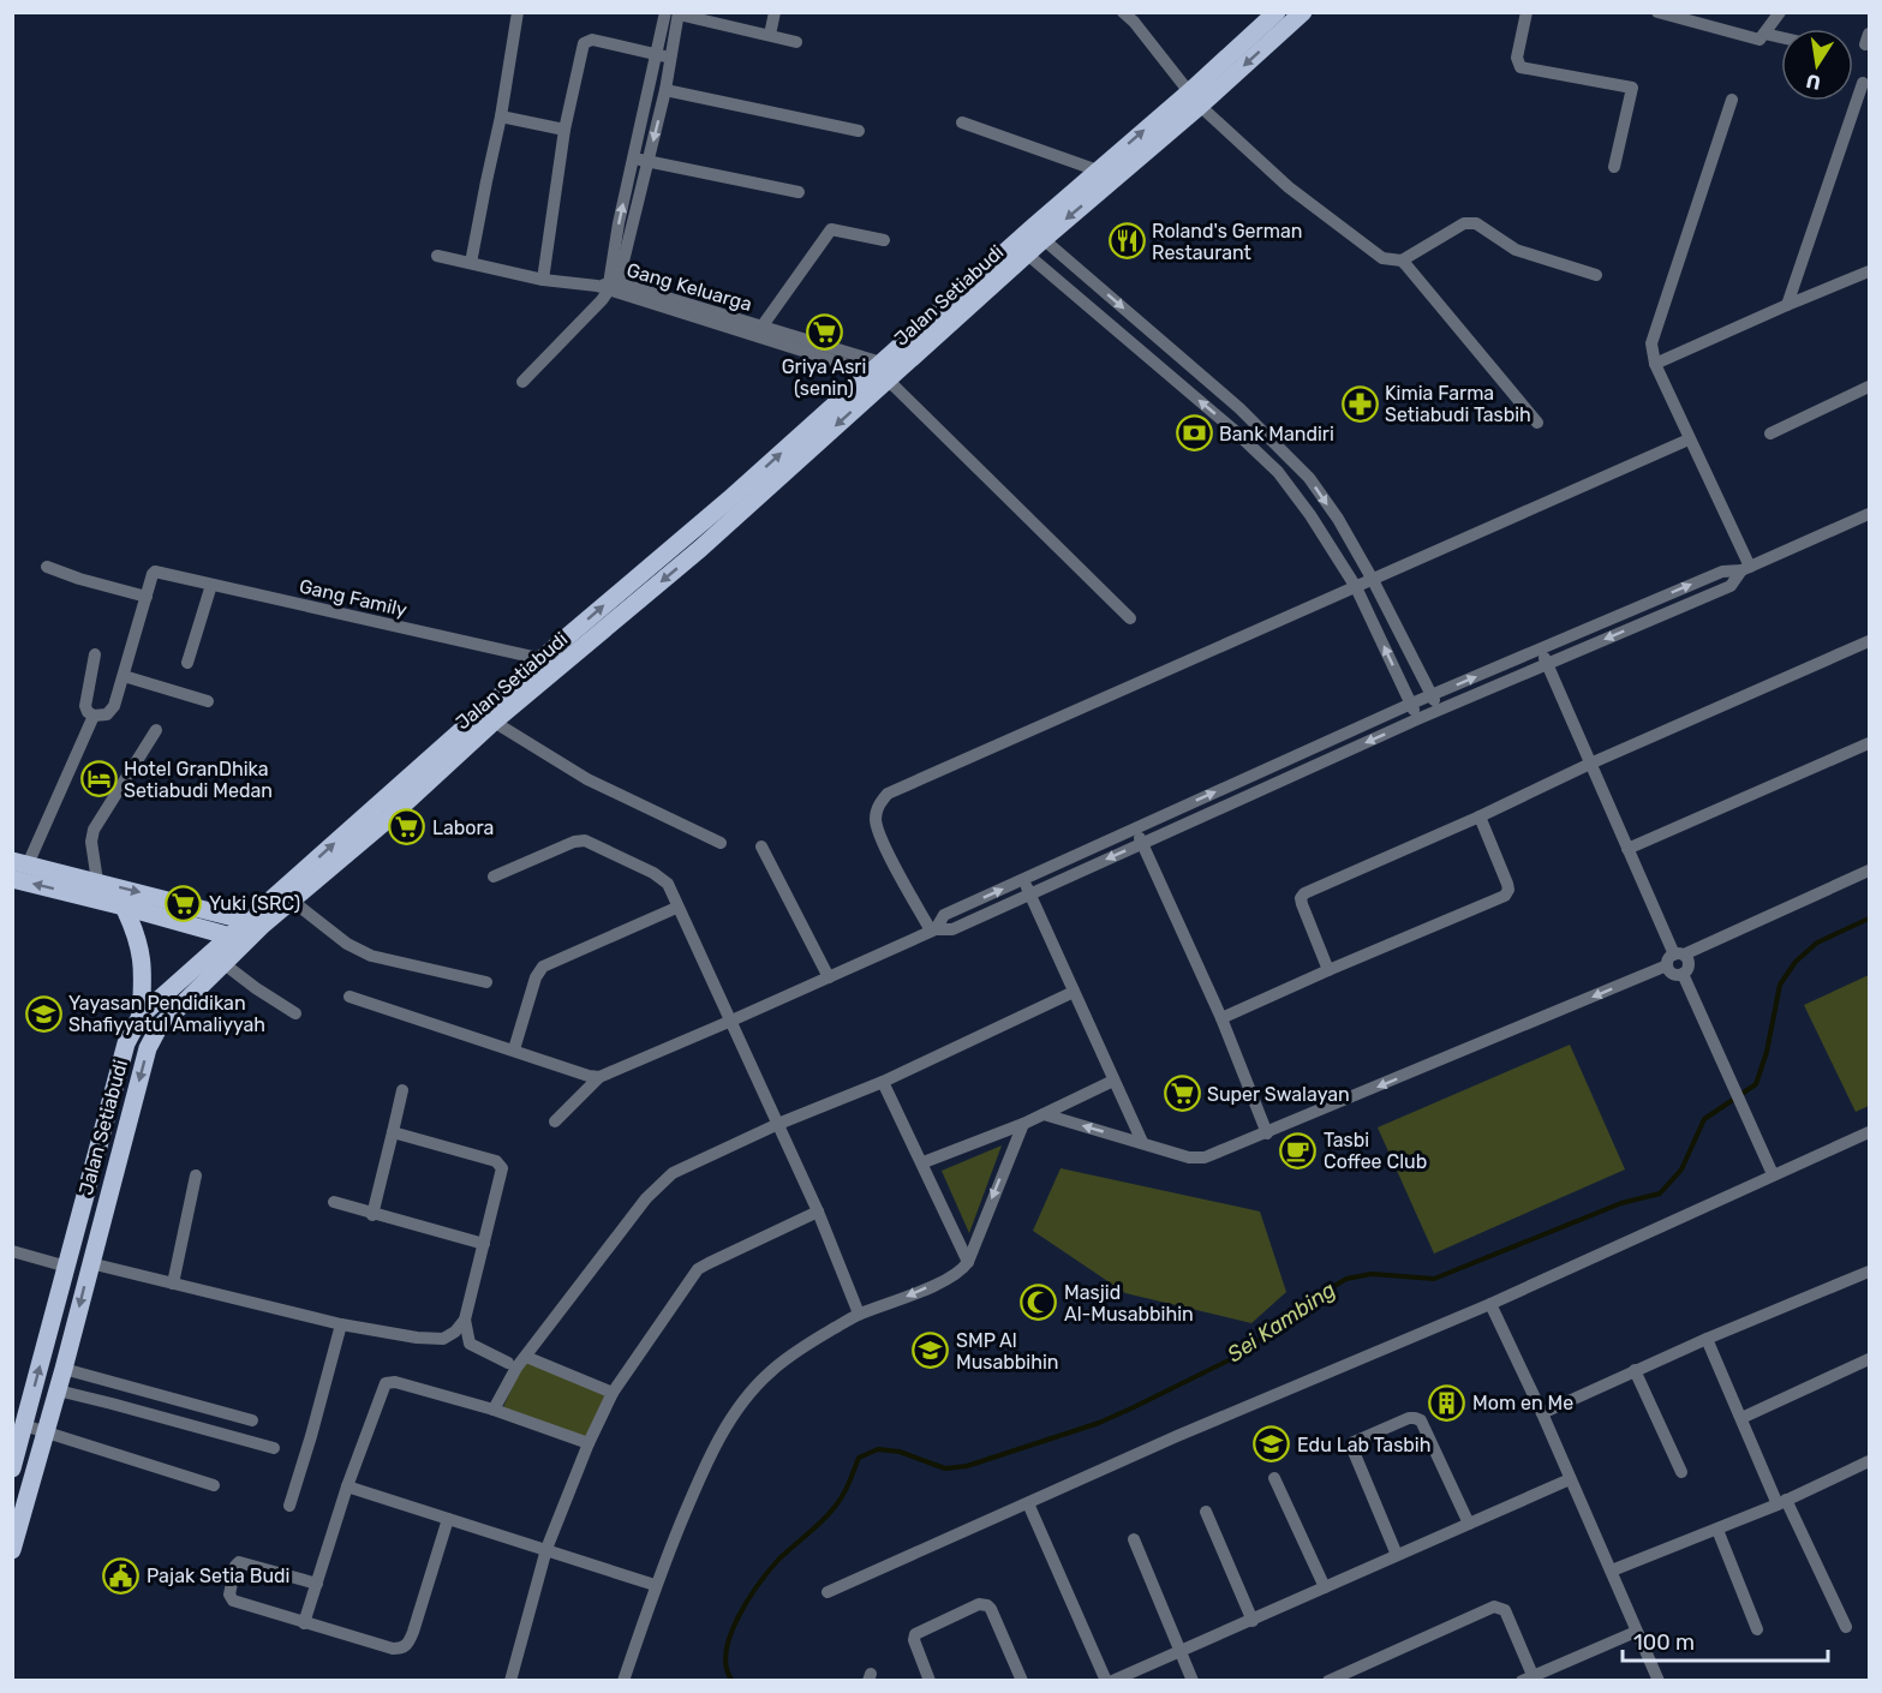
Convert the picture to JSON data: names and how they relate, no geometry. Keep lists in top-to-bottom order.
{
  "streets": {
    "main road": ["Jalan Setiabudi"],
    "street": ["Gang Keluarga", "Gang Family"]
  },
  "crossings": [
    ["Gang Keluarga", "Jalan Setiabudi"],
    ["Jalan Setiabudi", "Gang Family"]
  ],
  "water": ["Sei Kambing"],
  "places": {
    "restaurant": ["Roland's German Restaurant"],
    "supermarket": [
      "Griya Asri (senin)",
      "Labora",
      "Yuki (SRC)",
      "Super Swalayan"
    ],
    "pharmacy": ["Kimia Farma Setiabudi Tasbih"],
    "bank": ["Bank Mandiri"],
    "hotel": ["Hotel GranDhika Setiabudi Medan"],
    "school or university": ["Yayasan Pendidikan Shafiyyatul Amaliyyah", "SMP Al Musabbihin", "Edu Lab Tasbih"],
    "cafe": ["Tasbi Coffee Club"],
    "mosque": ["Masjid Al-Musabbihin"],
    "building": ["Mom en Me"],
    "public building": ["Pajak Setia Budi"]
  },
  "scale_bar": "100 m",
  "north": "bottom"
}
